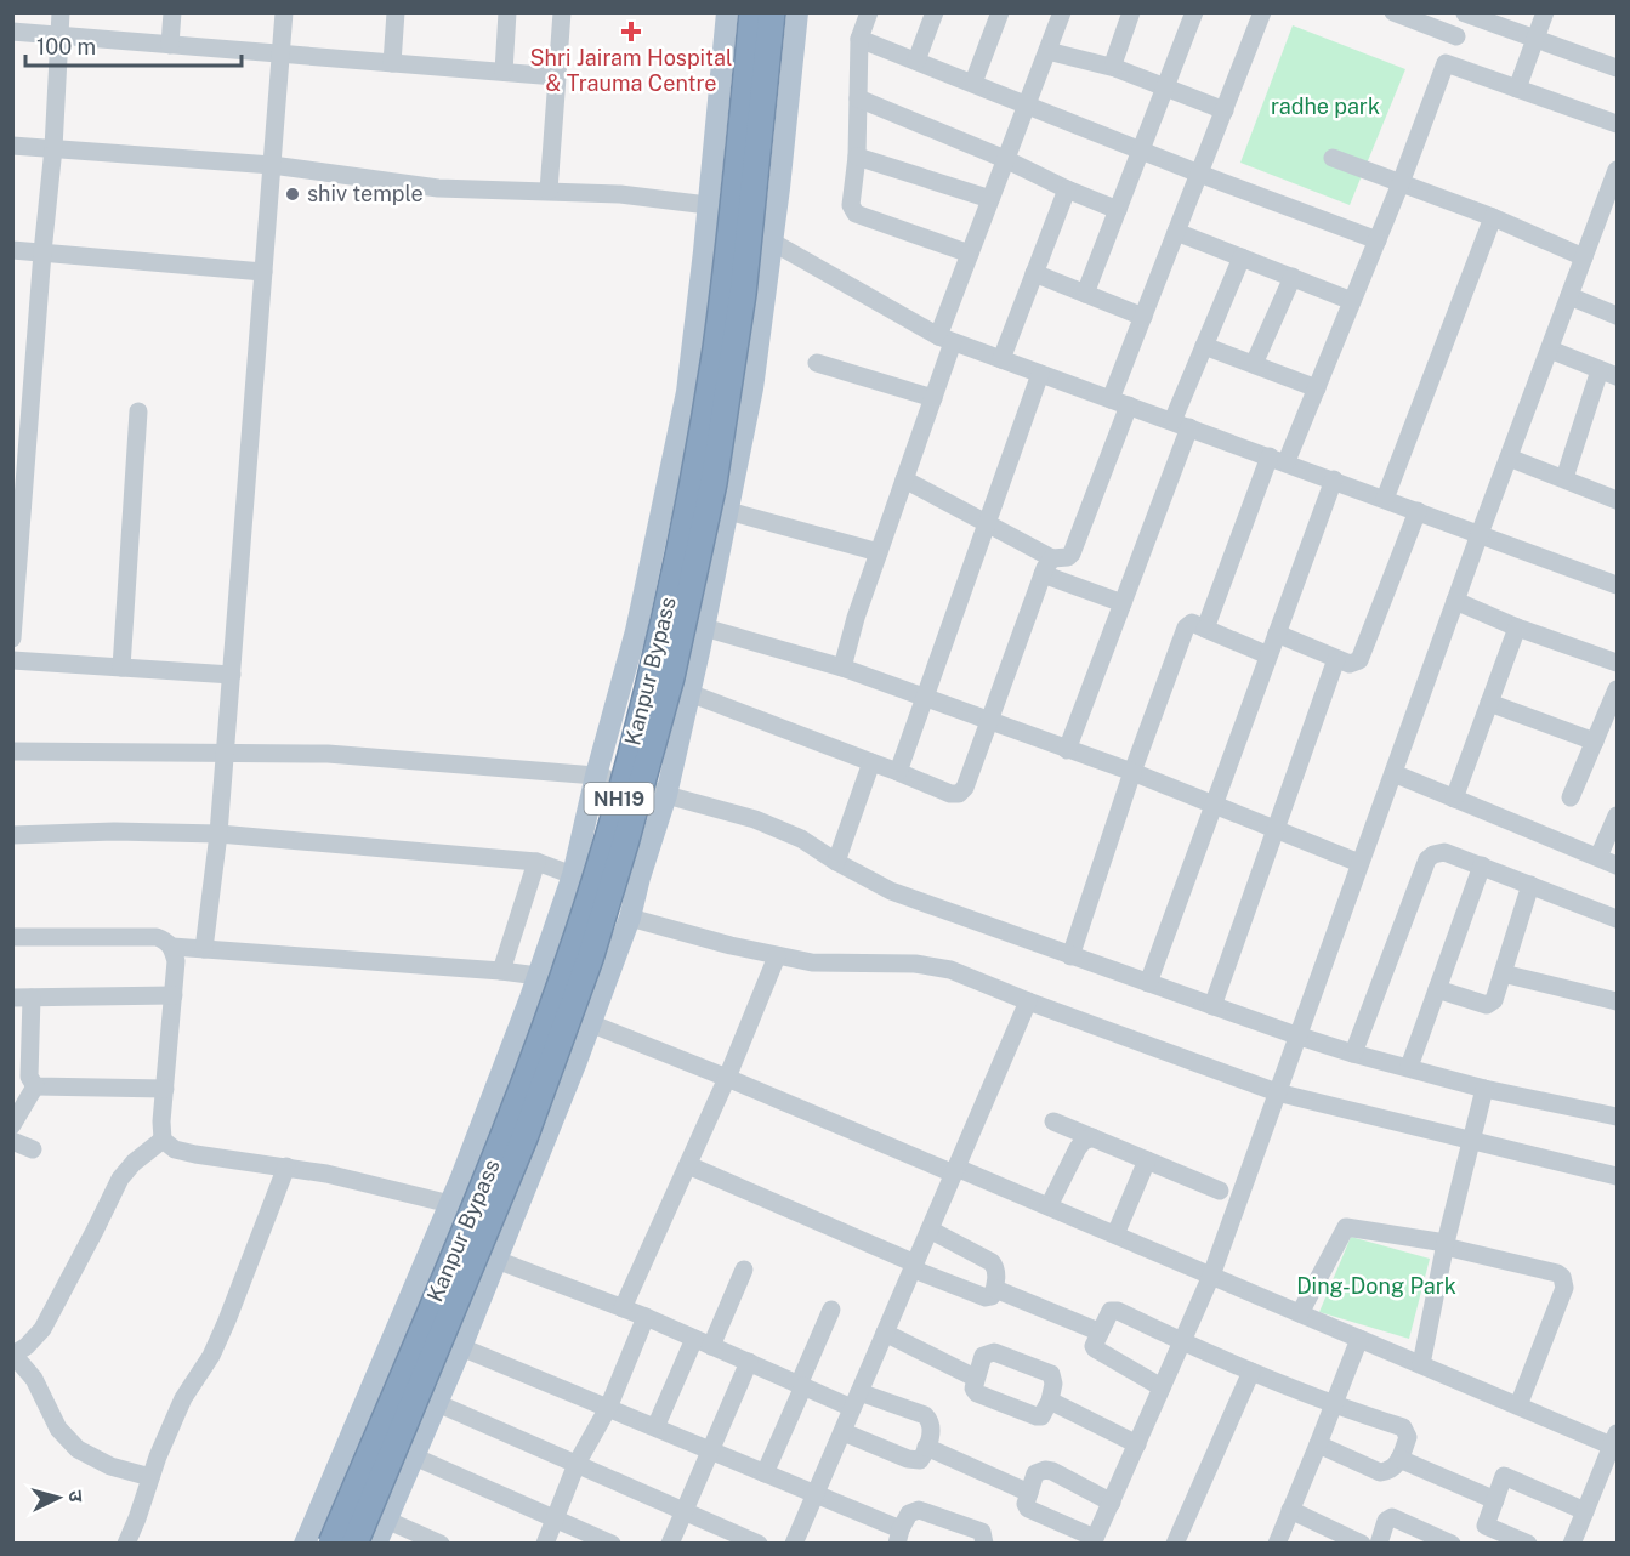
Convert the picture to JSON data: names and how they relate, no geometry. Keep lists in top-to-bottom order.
{
  "streets": {
    "highway": ["Kanpur Bypass", "NH19"]
  },
  "parks": ["radhe park", "Ding-Dong Park"],
  "places": {
    "health": ["Shri Jairam Hospital & Trauma Centre"],
    "other": ["shiv temple"]
  },
  "scale_bar": "100 m",
  "north": "right"
}
